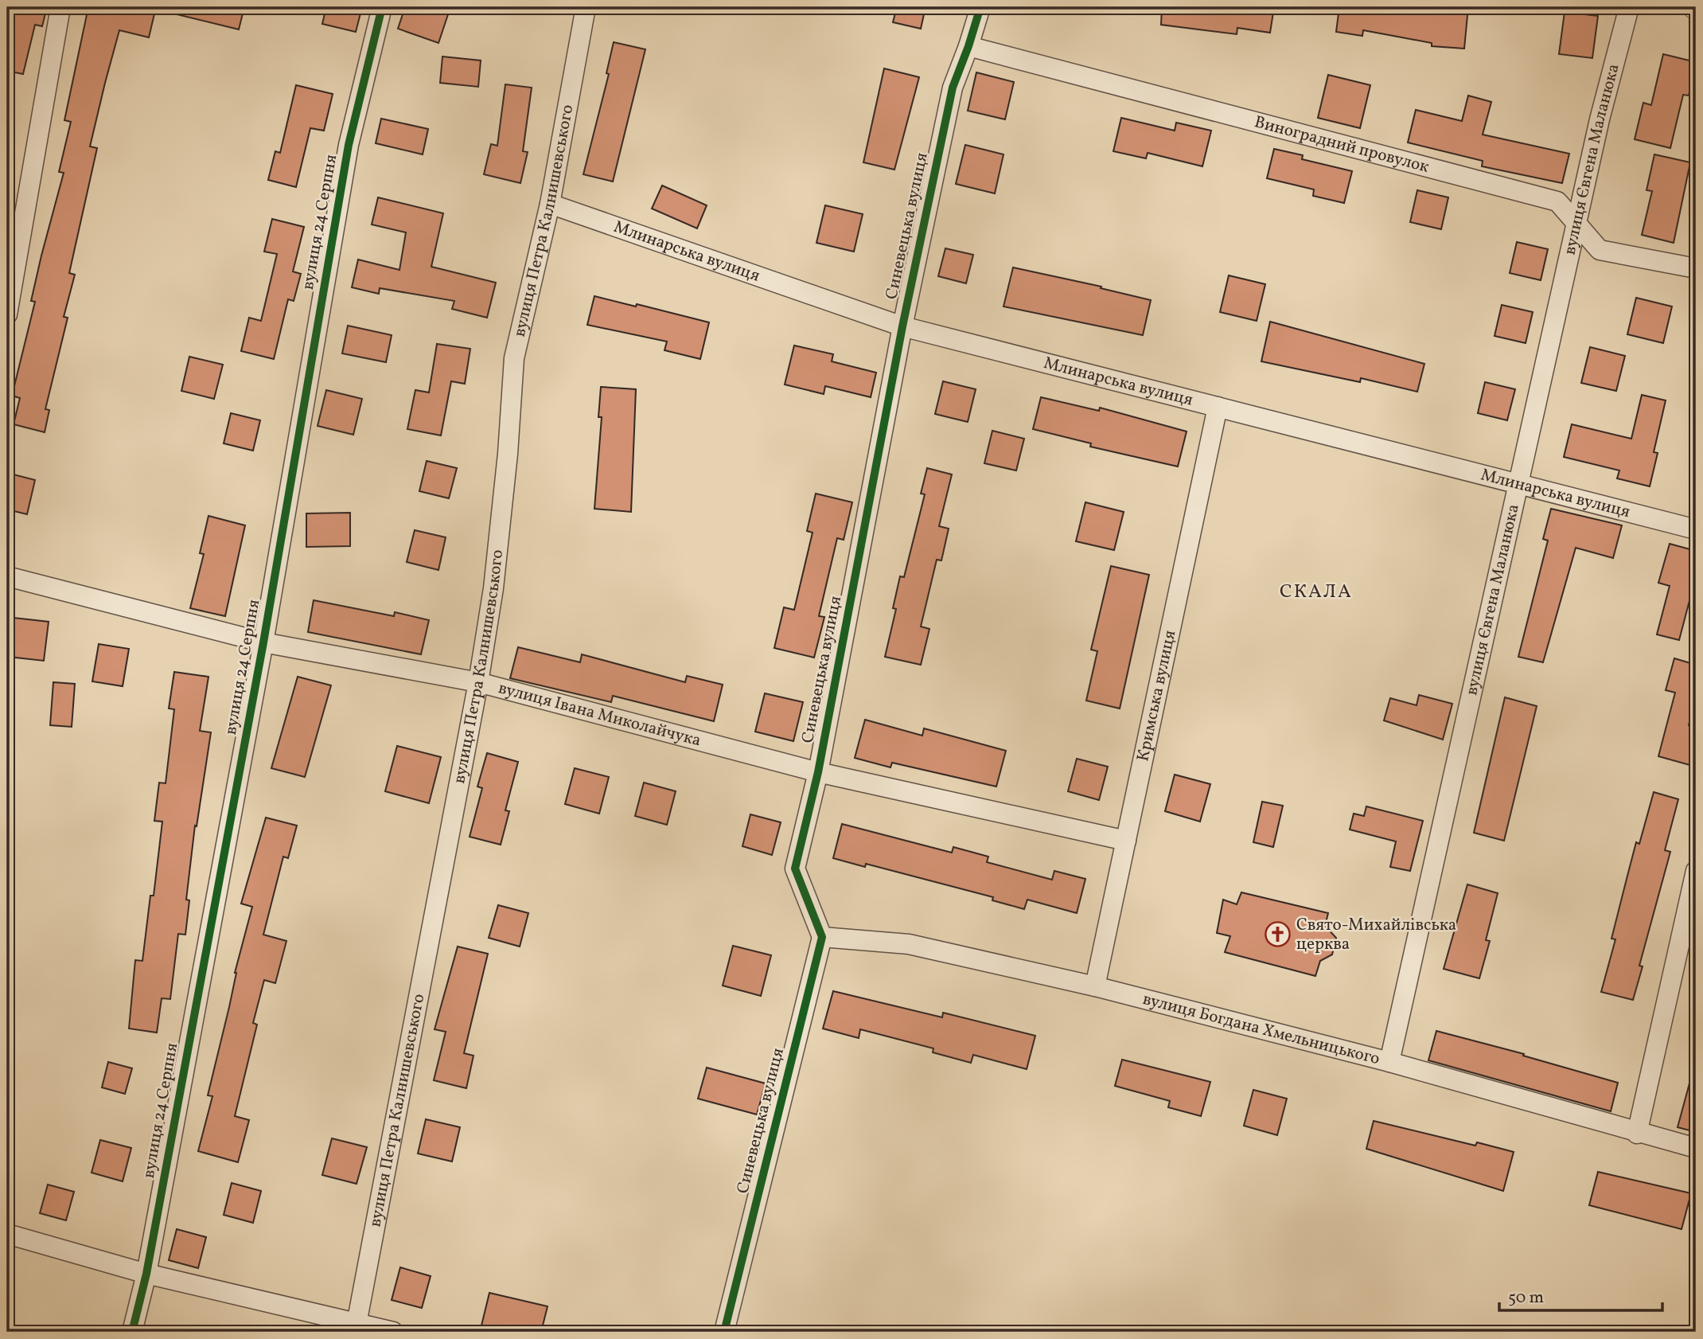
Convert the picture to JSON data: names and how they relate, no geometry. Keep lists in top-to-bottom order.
{
  "streets": {
    "street": [
      "Виноградний провулок",
      "вулиця Євгена Маланюка",
      "вулиця Петра Калнишевського",
      "вулиця 24 Серпня",
      "Синевецька вулиця",
      "Млинарська вулиця",
      "Кримська вулиця",
      "вулиця Івана Миколайчука",
      "вулиця Богдана Хмельницького"
    ]
  },
  "crossings": [
    ["Виноградний провулок", "вулиця Євгена Маланюка"],
    ["Виноградний провулок", "Синевецька вулиця"],
    ["вулиця Євгена Маланюка", "Млинарська вулиця"],
    ["вулиця Євгена Маланюка", "вулиця Богдана Хмельницького"],
    ["вулиця Петра Калнишевського", "Млинарська вулиця"],
    ["вулиця Петра Калнишевського", "вулиця Івана Миколайчука"],
    ["вулиця 24 Серпня", "вулиця Івана Миколайчука"],
    ["Синевецька вулиця", "Млинарська вулиця"],
    ["Синевецька вулиця", "вулиця Івана Миколайчука"],
    ["Синевецька вулиця", "вулиця Богдана Хмельницького"],
    ["Млинарська вулиця", "Кримська вулиця"],
    ["Кримська вулиця", "вулиця Івана Миколайчука"],
    ["Кримська вулиця", "вулиця Богдана Хмельницького"]
  ],
  "districts": ["СКАЛА"],
  "places": {
    "church": ["Свято-Михайлівська церква"]
  },
  "scale_bar": "50 m"
}
